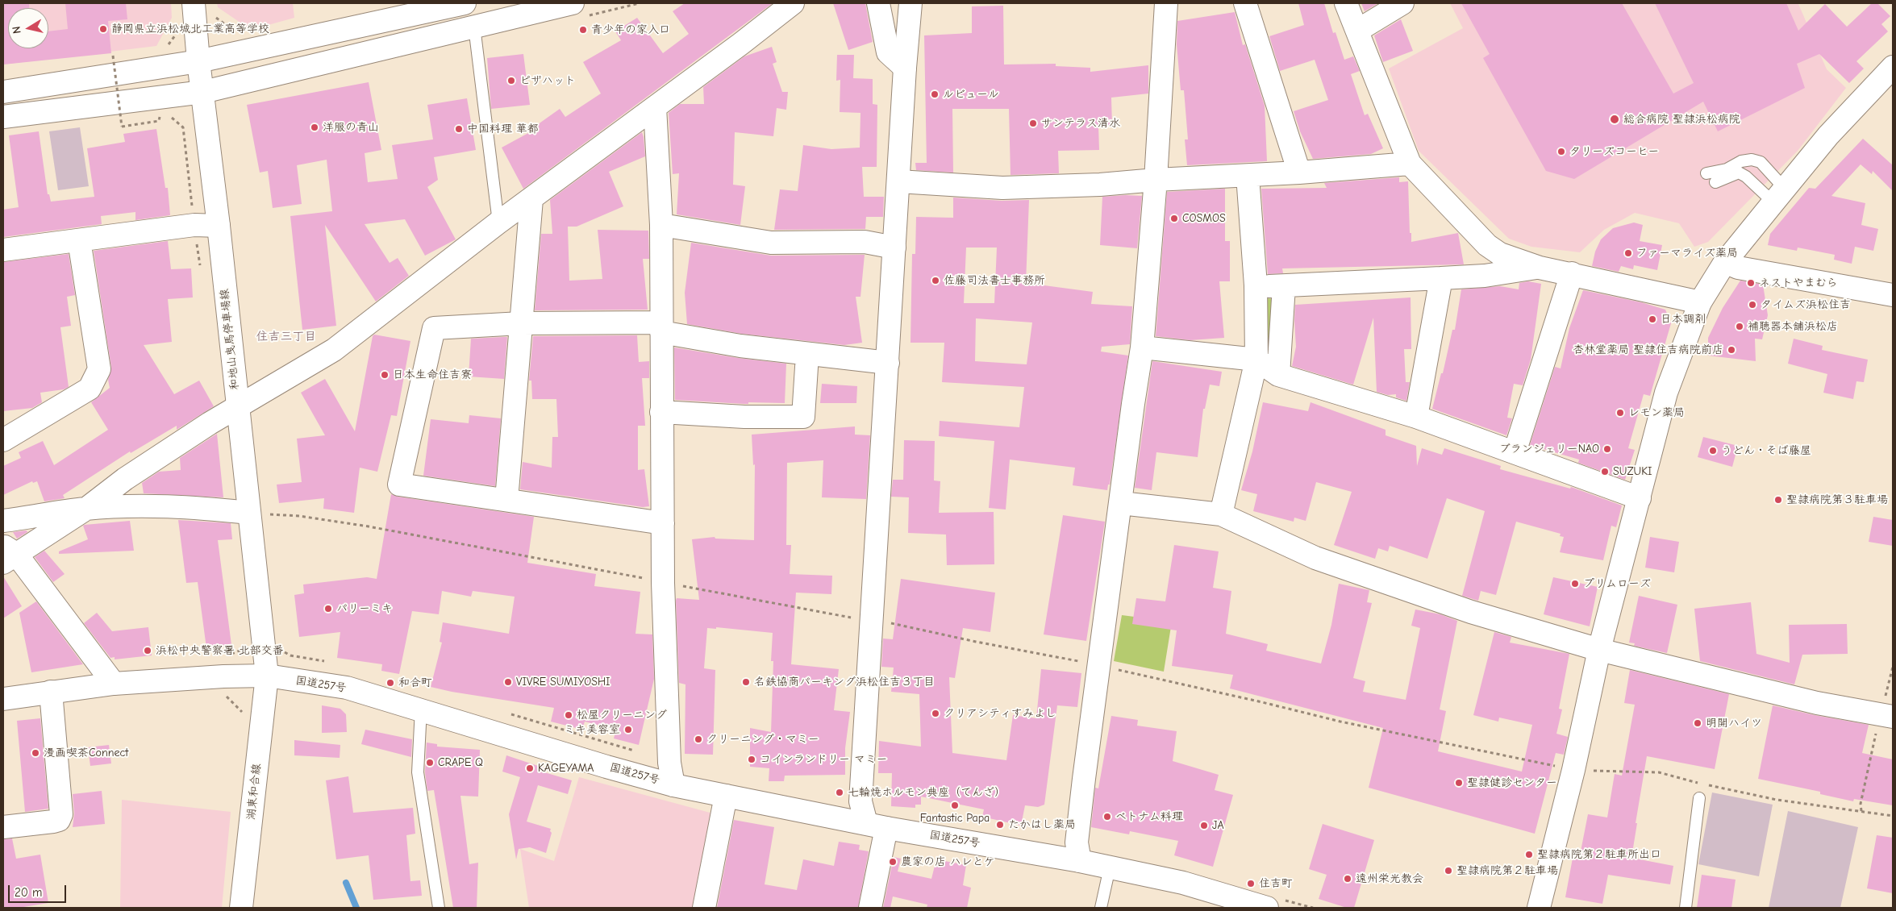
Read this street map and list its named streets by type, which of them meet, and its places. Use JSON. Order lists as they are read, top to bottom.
{
  "streets": {
    "main road": ["和地山曳馬停車場線", "国道257号", "湖東和合線"]
  },
  "crossings": [
    ["和地山曳馬停車場線", "国道257号"],
    ["和地山曳馬停車場線", "湖東和合線"],
    ["国道257号", "湖東和合線"]
  ],
  "districts": ["住吉三丁目"],
  "places": [
    "静岡県立浜松城北工業高等学校",
    "青少年の家入口",
    "ピザハット",
    "ルビュール",
    "総合病院 聖隷浜松病院",
    "サンテラス清水",
    "洋服の青山",
    "中国料理 華都",
    "タリーズコーヒー",
    "COSMOS",
    "ファーマライズ薬局",
    "佐藤司法書士事務所",
    "ネストやまむら",
    "タイムズ浜松住吉",
    "日本調剤",
    "補聴器本舗浜松店",
    "杏林堂薬局 聖隷住吉病院前店",
    "日本生命住吉寮",
    "レモン薬局",
    "ブランジェリーNAO",
    "うどん・そば藤屋",
    "SUZUKI",
    "聖隷病院第３駐車場",
    "プリムローズ",
    "パリーミキ",
    "浜松中央警察署 北部交番",
    "VIVRE SUMIYOSHI",
    "名鉄協商パーキング浜松住吉３丁目",
    "和合町",
    "クリアシティすみよし",
    "松屋クリーニング",
    "明開ハイツ",
    "ミキ美容室",
    "クリーニング・マミー",
    "漫画喫茶Connect",
    "コインランドリー マミー",
    "CRAPE Q",
    "KAGEYAMA",
    "聖隷健診センター",
    "七輪焼ホルモン典座（てんざ）",
    "Fantastic Papa",
    "ベトナム料理",
    "たかはし薬局",
    "JA",
    "聖隷病院第２駐車所出口",
    "農家の店 ハレとケ",
    "聖隷病院第２駐車場",
    "遠州栄光教会",
    "住吉町"
  ],
  "scale_bar": "20 m",
  "north": "left"
}
